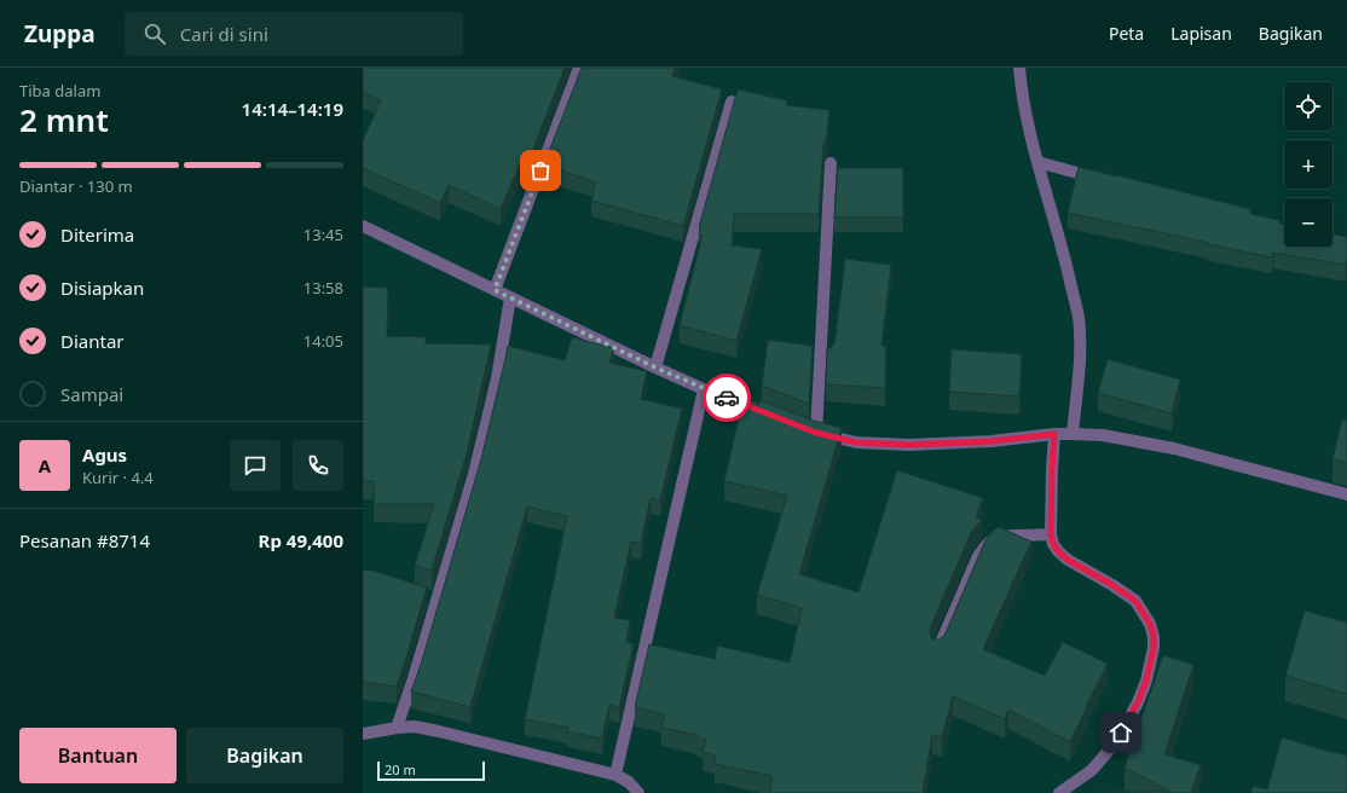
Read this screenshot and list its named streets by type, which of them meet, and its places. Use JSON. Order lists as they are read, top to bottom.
{
  "scale_bar": "20 m",
  "page": {
    "header": "Zuppa",
    "search": "Cari di sini",
    "nav": ["Peta", "Lapisan", "Bagikan"],
    "heading": ["2 mnt", "Tiba dalam", "14:14–14:19"],
    "panel": [
      "Agus",
      "Kurir · 4.4",
      "Pesanan #8714",
      "Rp 49,400"
    ],
    "map_buttons": ["+", "−"],
    "bar": "Diantar · 130 m",
    "list": [
      ["Diterima", "13:45"],
      ["Disiapkan", "13:58"],
      ["Diantar", "14:05"],
      "Sampai"
    ],
    "round": "A",
    "buttons": ["Bantuan", "Bagikan"],
    "scale": "20 m"
  }
}
